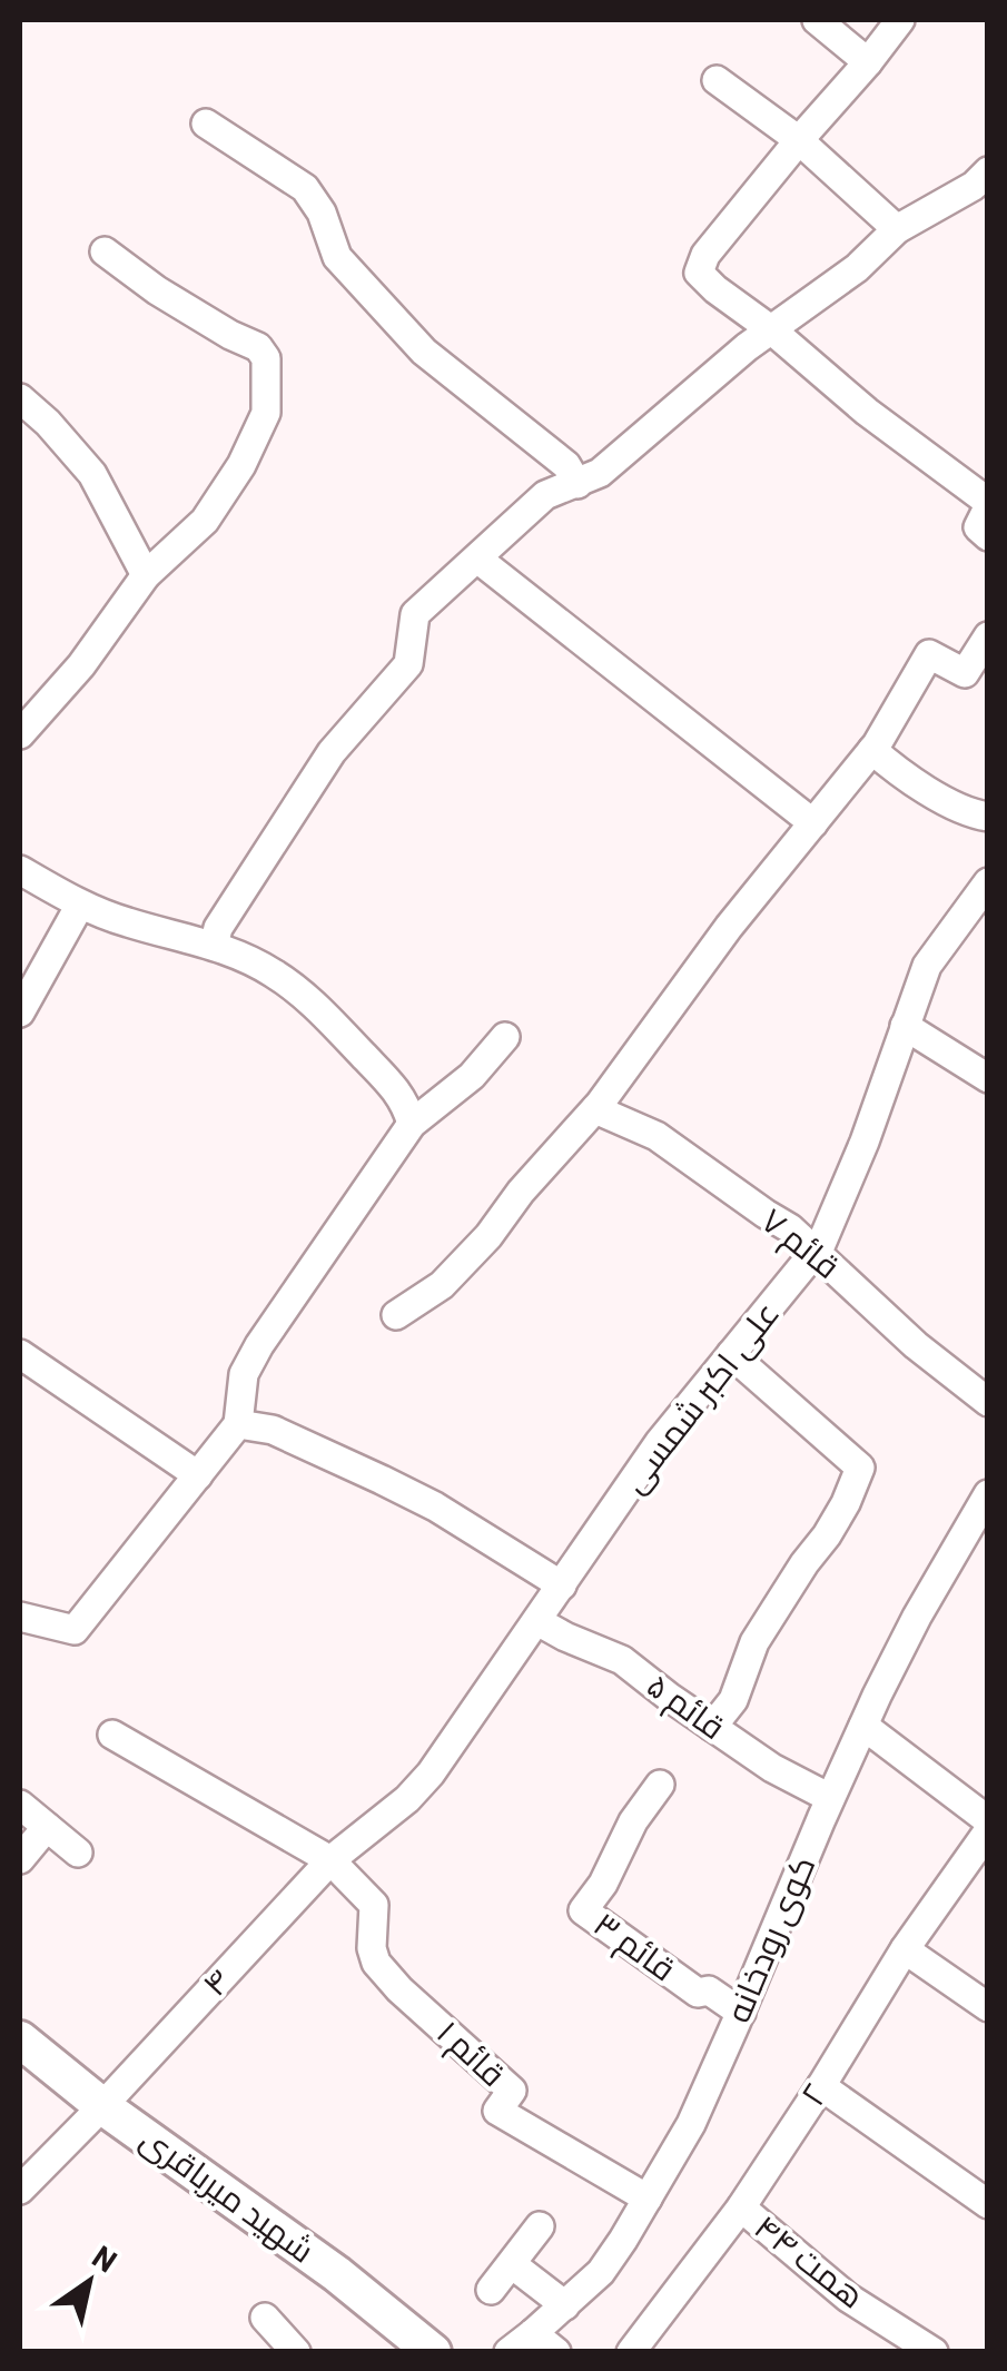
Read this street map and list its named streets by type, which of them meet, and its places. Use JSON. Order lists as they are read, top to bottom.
{
  "streets": {
    "main road": ["شهید میرباقری"],
    "street": [
      "قائم ۷",
      "علی اکبر شمسی",
      "قائم ۵",
      "کوی رودخانه",
      "قائم ۳",
      "۴",
      "قائم ۱",
      "۲",
      "همت ۴۴"
    ]
  },
  "crossings": [
    ["قائم ۷", "علی اکبر شمسی"],
    ["علی اکبر شمسی", "قائم ۵"],
    ["علی اکبر شمسی", "۴"],
    ["علی اکبر شمسی", "قائم ۱"],
    ["قائم ۵", "کوی رودخانه"],
    ["کوی رودخانه", "قائم ۳"],
    ["کوی رودخانه", "قائم ۱"],
    ["۴", "قائم ۱"],
    ["۴", "شهید میرباقری"],
    ["۲", "همت ۴۴"]
  ],
  "north": "top right"
}
